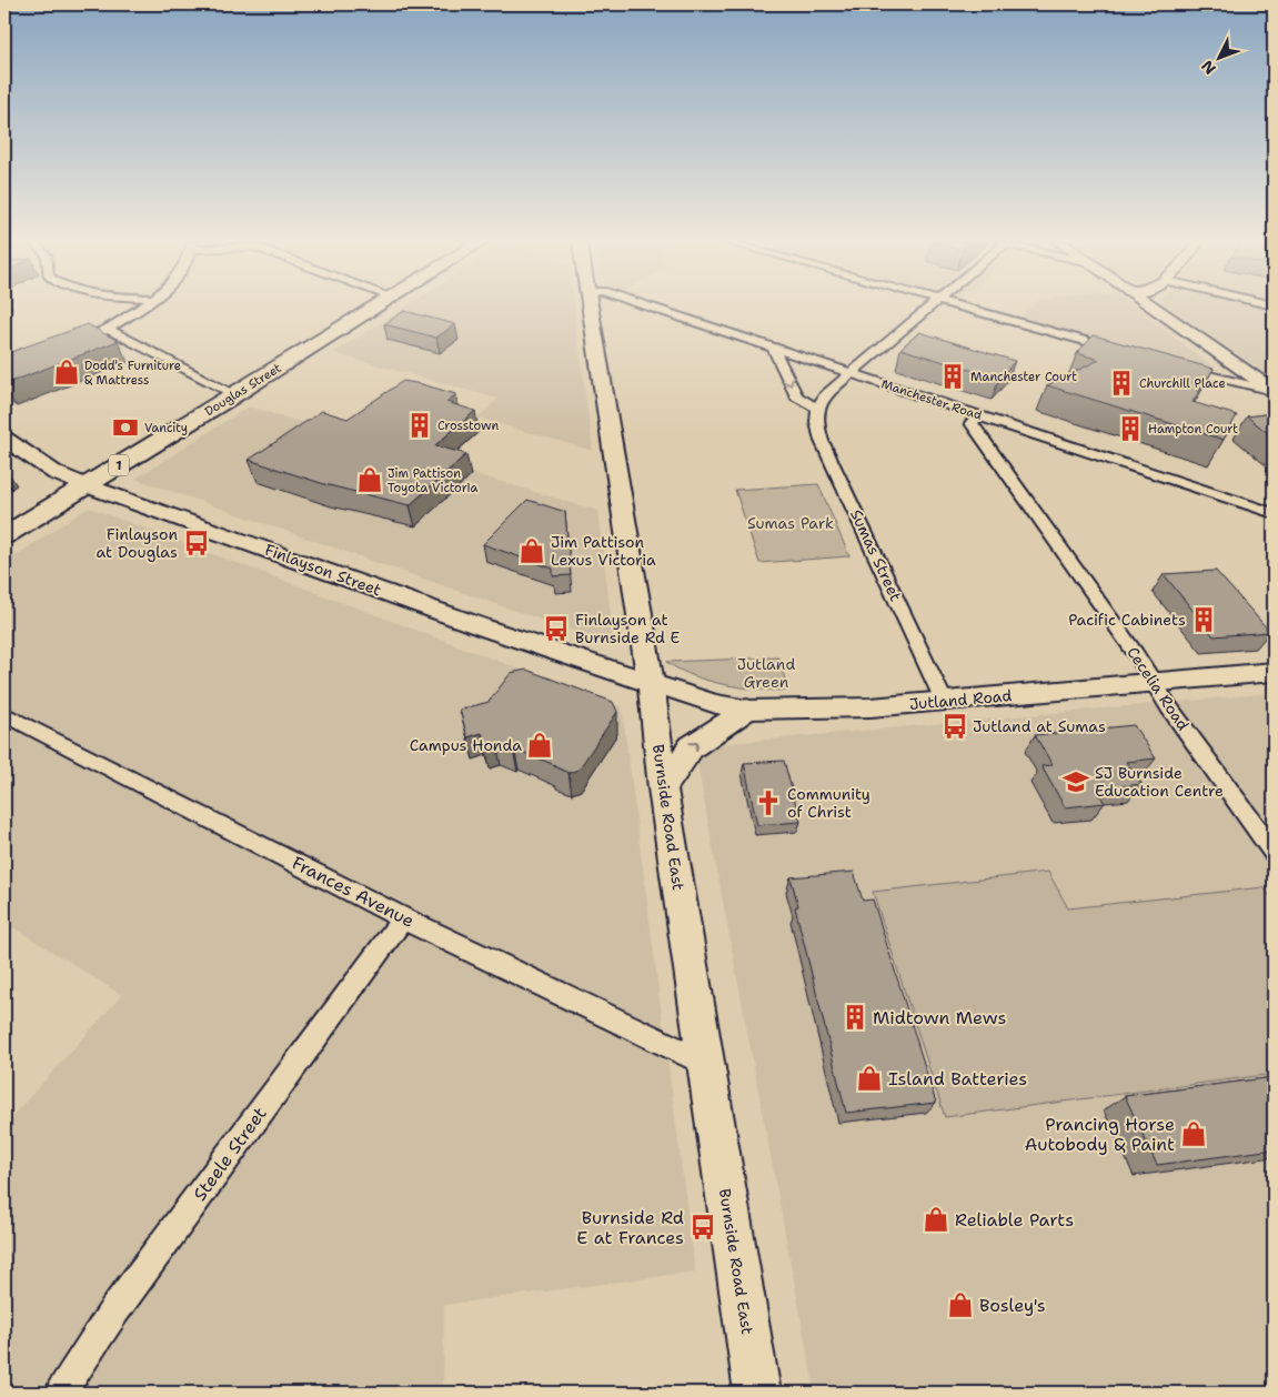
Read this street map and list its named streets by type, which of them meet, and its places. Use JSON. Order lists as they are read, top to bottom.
{
  "streets": {
    "main road": [
      "Douglas Street",
      "1",
      "Finlayson Street",
      "Burnside Road East"
    ],
    "street": [
      "Manchester Road",
      "Sumas Street",
      "Cecelia Road",
      "Jutland Road",
      "Frances Avenue",
      "Steele Street"
    ]
  },
  "crossings": [
    ["Douglas Street", "Finlayson Street"],
    ["Manchester Road", "Cecelia Road"],
    ["Sumas Street", "Jutland Road"],
    ["Finlayson Street", "Jutland Road"],
    ["Finlayson Street", "Burnside Road East"],
    ["Cecelia Road", "Jutland Road"],
    ["Jutland Road", "Burnside Road East"],
    ["Burnside Road East", "Frances Avenue"],
    ["Frances Avenue", "Steele Street"]
  ],
  "parks": ["Sumas Park", "Jutland Green"],
  "places": {
    "shop": [
      "Dodd's Furniture & Mattress",
      "Jim Pattison Toyota Victoria",
      "Jim Pattison Lexus Victoria",
      "Campus Honda",
      "Island Batteries",
      "Prancing Horse Autobody & Paint",
      "Reliable Parts",
      "Bosley's"
    ],
    "building": [
      "Manchester Court",
      "Churchill Place",
      "Crosstown",
      "Hampton Court",
      "Pacific Cabinets",
      "Midtown Mews"
    ],
    "bank": ["Vancity"],
    "bus stop": [
      "Finlayson at Douglas",
      "Finlayson at Burnside Rd E",
      "Jutland at Sumas",
      "Burnside Rd E at Frances"
    ],
    "school or university": ["SJ Burnside Education Centre"],
    "church": ["Community of Christ"]
  },
  "north": "bottom left"
}
